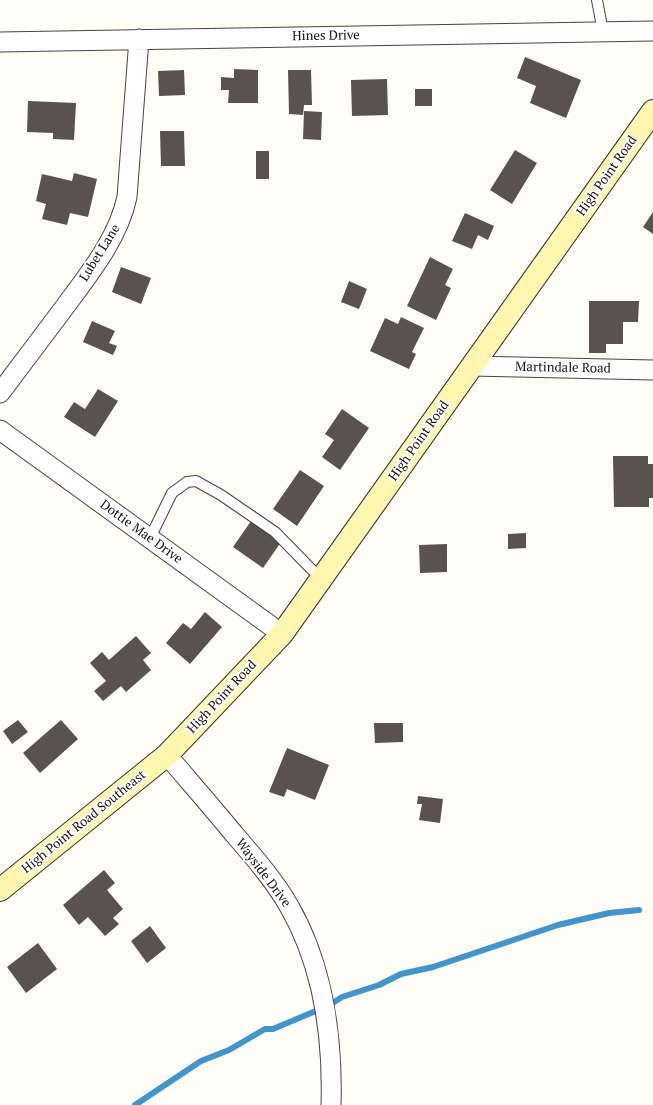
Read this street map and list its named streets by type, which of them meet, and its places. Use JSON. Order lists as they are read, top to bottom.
{
  "streets": {
    "main road": ["High Point Road", "High Point Road Southeast"],
    "street": [
      "Hines Drive",
      "Lubet Lane",
      "Martindale Road",
      "Dottie Mae Drive",
      "Wayside Drive"
    ]
  },
  "crossings": [
    ["Hines Drive", "Lubet Lane"],
    ["High Point Road", "Martindale Road"],
    ["High Point Road", "Dottie Mae Drive"],
    ["High Point Road", "High Point Road Southeast"],
    ["High Point Road", "Wayside Drive"],
    ["High Point Road Southeast", "Wayside Drive"]
  ]
}
